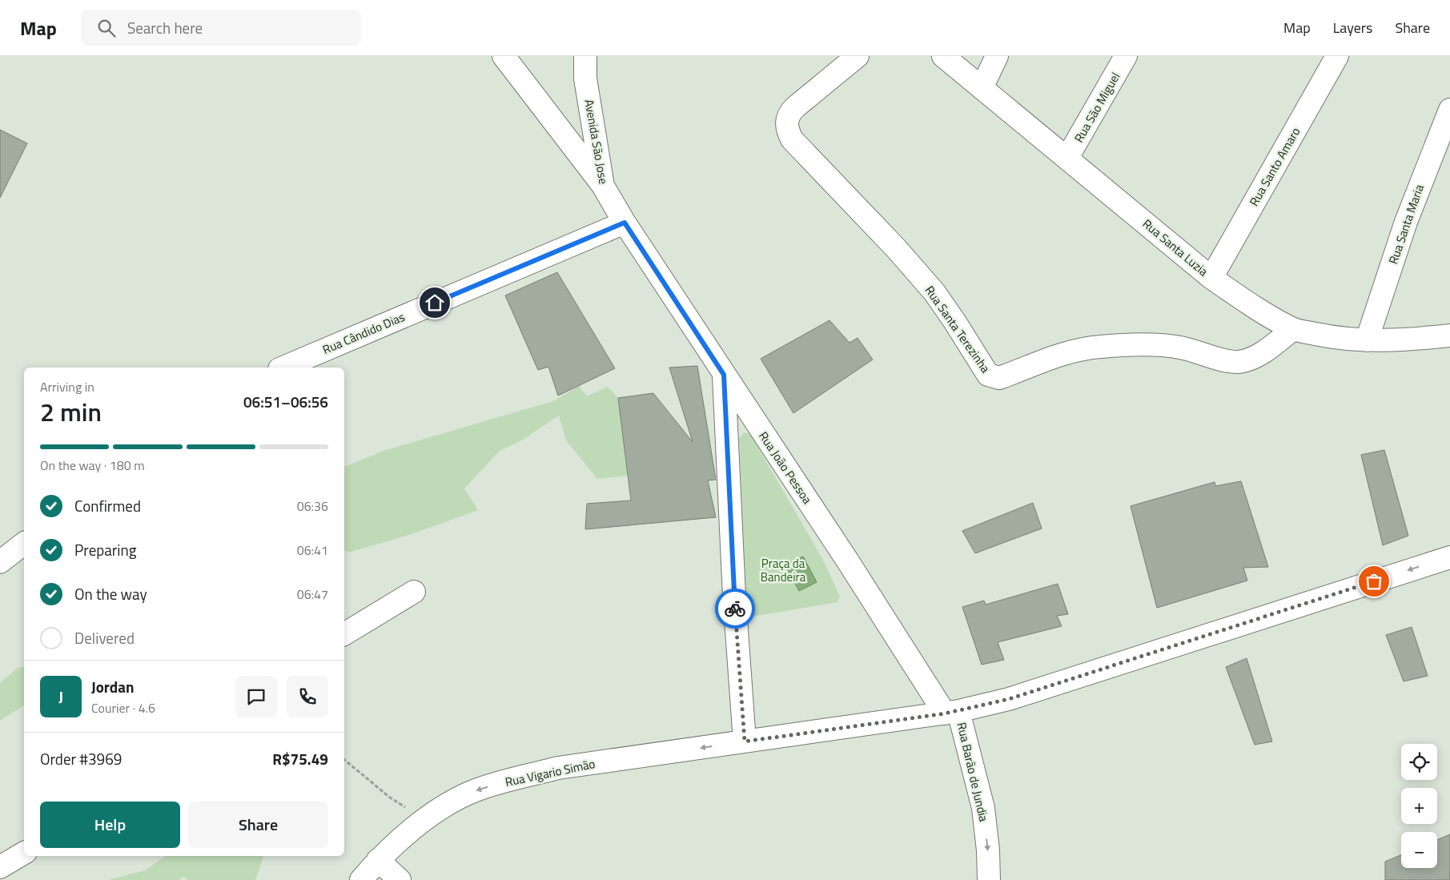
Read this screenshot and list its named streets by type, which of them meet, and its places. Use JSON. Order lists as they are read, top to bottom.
{
  "streets": {
    "street": [
      "Rua São Miguel",
      "Avenida São Jose",
      "Rua Santo Amaro",
      "Rua Santa Maria",
      "Rua Santa Luzia",
      "Rua Santa Terezinha",
      "Rua Cândido Dias",
      "Rua João Pessoa",
      "Rua Barão de Jundia",
      "Rua Vigario Simão"
    ]
  },
  "crossings": [
    ["Rua São Miguel", "Rua Santa Luzia"],
    ["Avenida São Jose", "Rua Cândido Dias"],
    ["Avenida São Jose", "Rua João Pessoa"],
    ["Rua Santo Amaro", "Rua Santa Luzia"],
    ["Rua Santa Maria", "Rua Santa Luzia"],
    ["Rua Santa Luzia", "Rua Santa Terezinha"],
    ["Rua Cândido Dias", "Rua João Pessoa"],
    ["Rua João Pessoa", "Rua Barão de Jundia"],
    ["Rua João Pessoa", "Rua Vigario Simão"],
    ["Rua Barão de Jundia", "Rua Vigario Simão"]
  ],
  "one_way": ["Rua Barão de Jundia", "Rua Vigario Simão"],
  "parks": ["Praça da Bandeira"],
  "page": {
    "header": "Map",
    "search": "Search here",
    "nav": ["Map", "Layers", "Share"],
    "heading": ["2 min", "Arriving in", "06:51–06:56"],
    "panel": [
      "Jordan",
      "Courier · 4.6",
      "Order #3969",
      "R$75.49"
    ],
    "bar": "On the way · 180 m",
    "list": [
      ["Confirmed", "06:36"],
      ["Preparing", "06:41"],
      ["On the way", "06:47"],
      "Delivered"
    ],
    "round": "J",
    "map_buttons": ["+", "−"],
    "buttons": ["Help", "Share"]
  }
}
